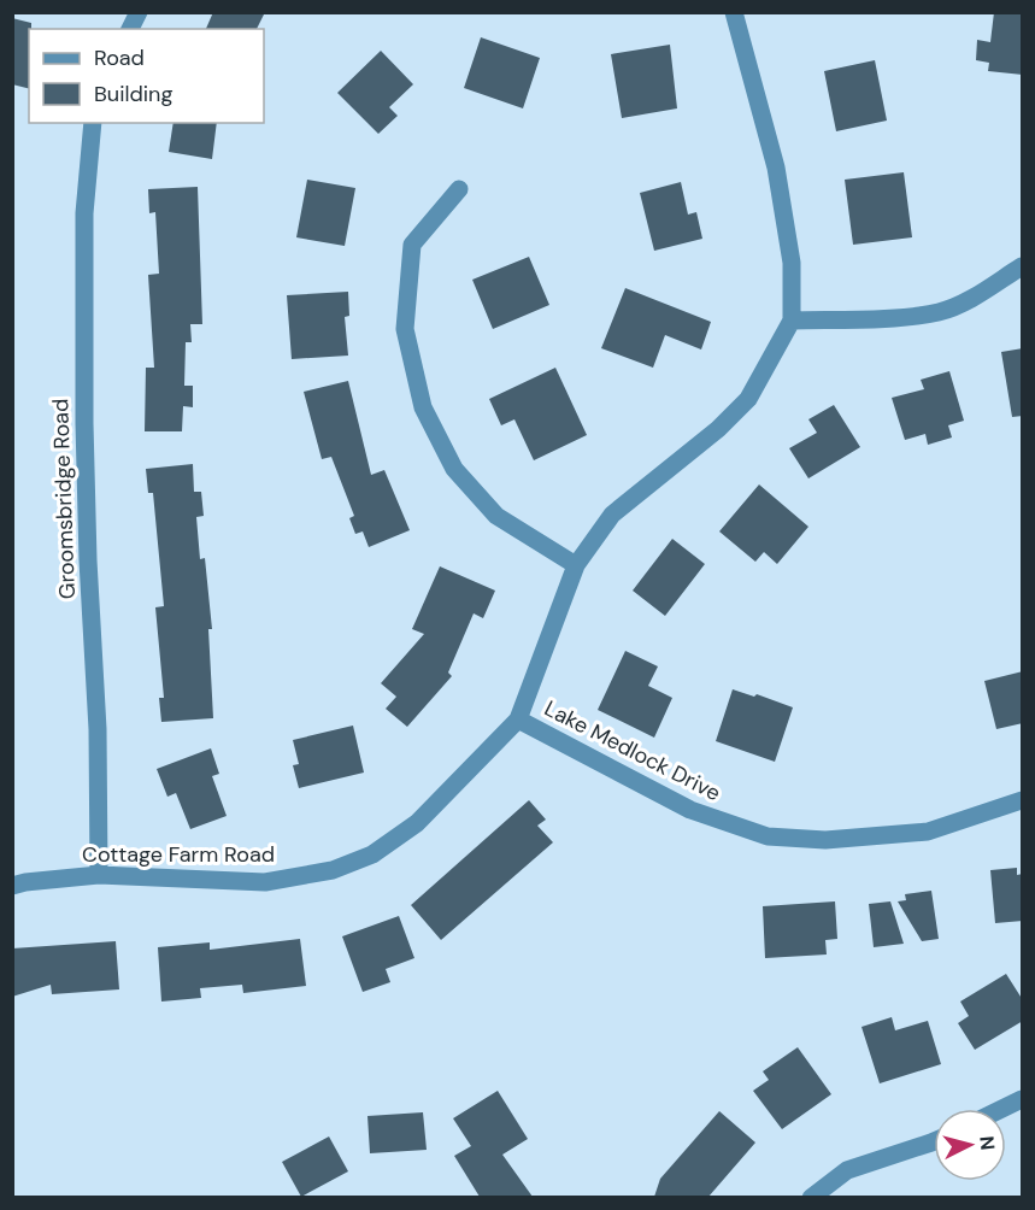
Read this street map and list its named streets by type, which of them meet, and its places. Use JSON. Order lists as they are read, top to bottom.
{
  "streets": {
    "street": ["Groomsbridge Road", "Lake Medlock Drive", "Cottage Farm Road"]
  },
  "crossings": [
    ["Groomsbridge Road", "Cottage Farm Road"],
    ["Lake Medlock Drive", "Cottage Farm Road"]
  ],
  "legend": ["Road", "Building"],
  "north": "right"
}
